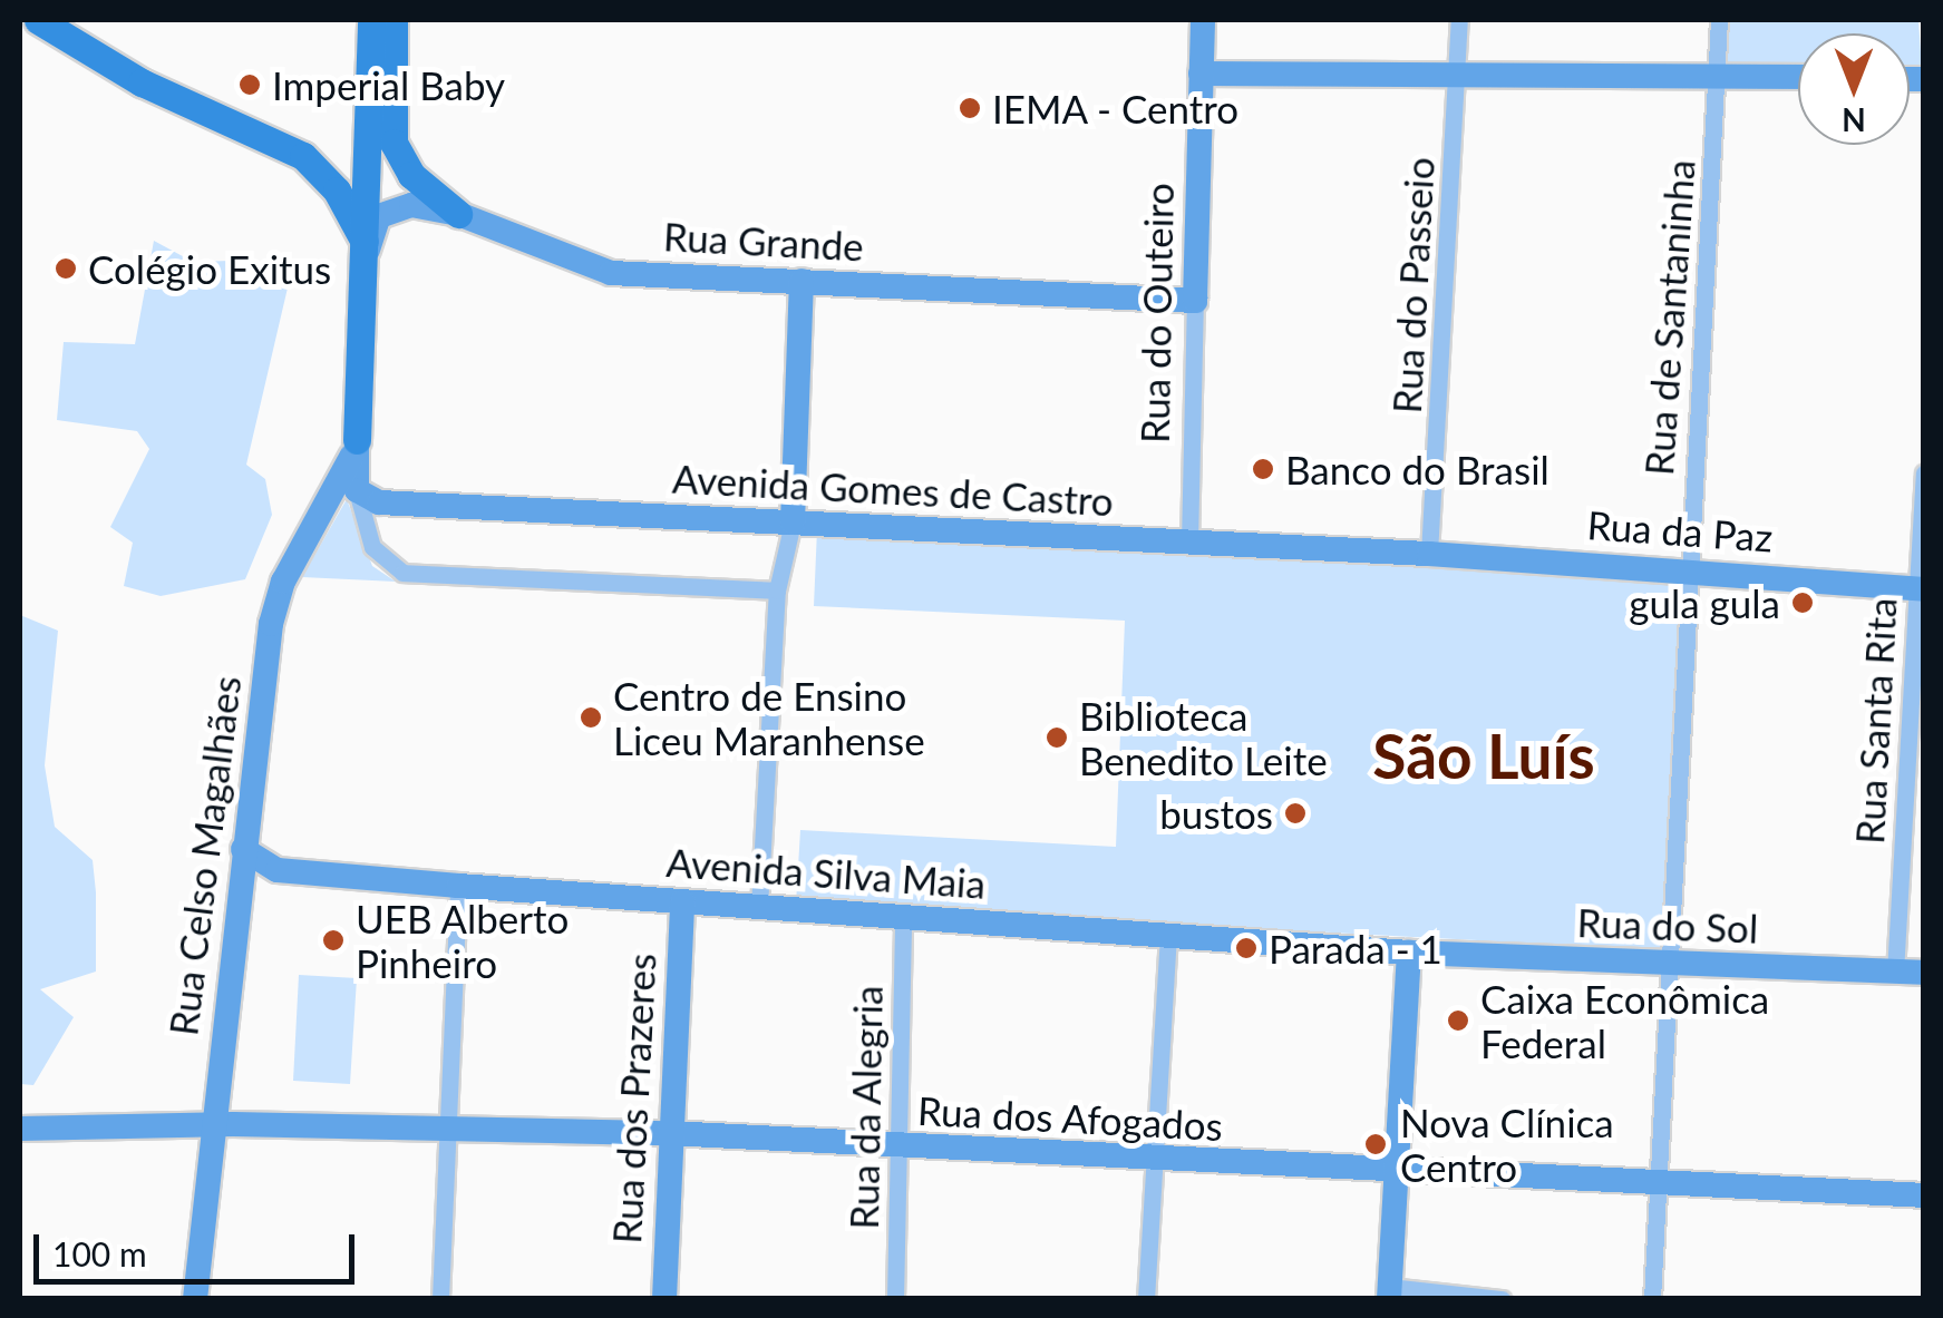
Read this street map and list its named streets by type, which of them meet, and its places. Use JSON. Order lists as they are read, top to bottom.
{
  "streets": {
    "street": [
      "Rua Grande",
      "Rua do Passeio",
      "Rua do Outeiro",
      "Rua de Santaninha",
      "Avenida Gomes de Castro",
      "Rua da Paz",
      "Rua Santa Rita",
      "Rua Celso Magalhães",
      "Avenida Silva Maia",
      "Rua do Sol",
      "Rua dos Prazeres",
      "Rua da Alegria",
      "Rua dos Afogados"
    ]
  },
  "crossings": [
    ["Rua Grande", "Rua do Outeiro"],
    ["Rua do Passeio", "Avenida Gomes de Castro"],
    ["Rua do Passeio", "Rua da Paz"],
    ["Rua do Outeiro", "Avenida Gomes de Castro"],
    ["Rua de Santaninha", "Rua da Paz"],
    ["Rua de Santaninha", "Rua do Sol"],
    ["Rua de Santaninha", "Rua dos Afogados"],
    ["Avenida Gomes de Castro", "Rua da Paz"],
    ["Rua da Paz", "Rua Santa Rita"],
    ["Rua Santa Rita", "Rua do Sol"],
    ["Rua Celso Magalhães", "Avenida Silva Maia"],
    ["Rua Celso Magalhães", "Rua dos Afogados"],
    ["Avenida Silva Maia", "Rua do Sol"],
    ["Avenida Silva Maia", "Rua dos Prazeres"],
    ["Avenida Silva Maia", "Rua da Alegria"],
    ["Rua dos Prazeres", "Rua dos Afogados"],
    ["Rua da Alegria", "Rua dos Afogados"]
  ],
  "districts": ["São Luís"],
  "places": [
    "Imperial Baby",
    "IEMA - Centro",
    "Colégio Exitus",
    "Banco do Brasil",
    "gula gula",
    "Centro de Ensino Liceu Maranhense",
    "Biblioteca Benedito Leite",
    "bustos",
    "UEB Alberto Pinheiro",
    "Parada - 1",
    "Caixa Econômica Federal",
    "Nova Clínica Centro"
  ],
  "scale_bar": "100 m",
  "north": "bottom"
}
